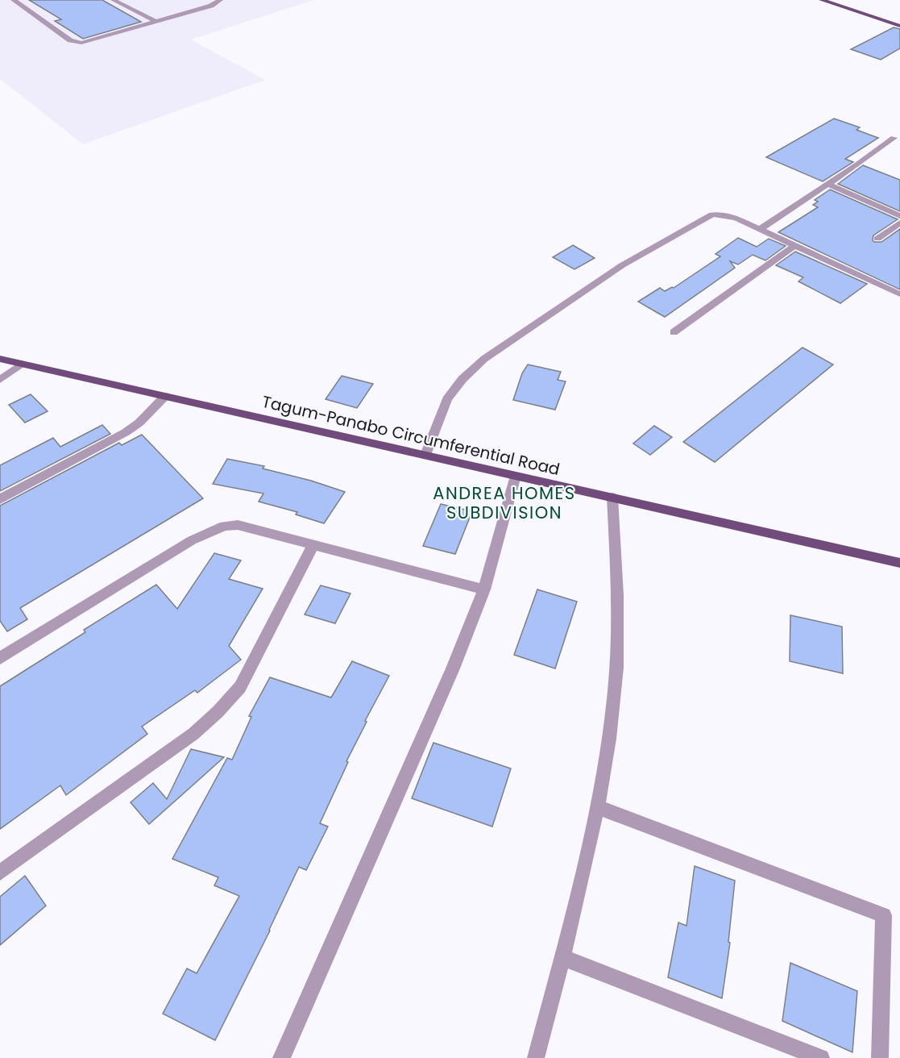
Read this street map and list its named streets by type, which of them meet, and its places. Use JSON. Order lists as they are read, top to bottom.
{
  "streets": {
    "main road": ["Tagum-Panabo Circumferential Road"]
  },
  "districts": ["ANDREA HOMES SUBDIVISION"]
}
